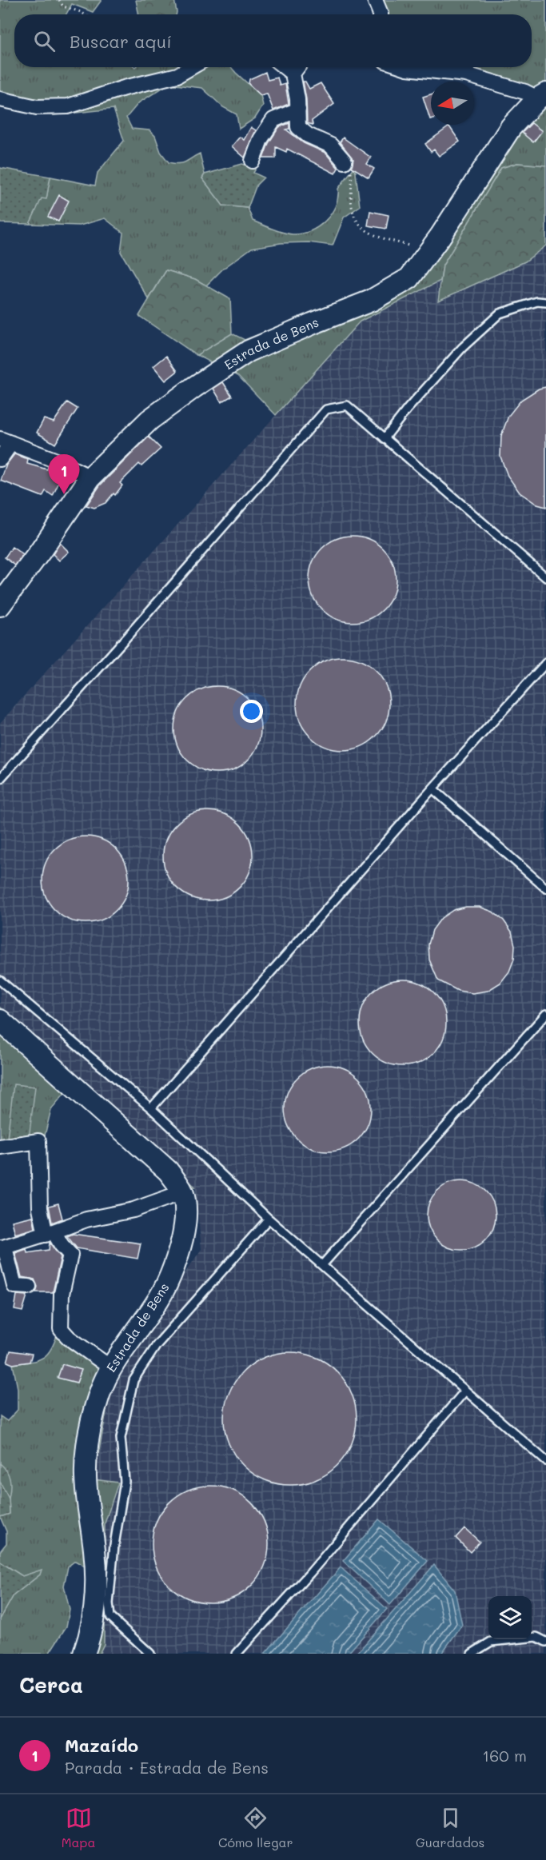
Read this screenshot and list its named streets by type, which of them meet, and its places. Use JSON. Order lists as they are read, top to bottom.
{
  "streets": {
    "street": ["Estrada de Bens"]
  },
  "north": "left",
  "page": {
    "search": "Buscar aquí",
    "pins": "1",
    "heading": "Cerca",
    "list": [
      {
        "mark": "1",
        "name": "Mazaído",
        "note": "Parada · Estrada de Bens",
        "value": "160 m"
      }
    ],
    "nav": ["Mapa", "Cómo llegar", "Guardados"]
  }
}
